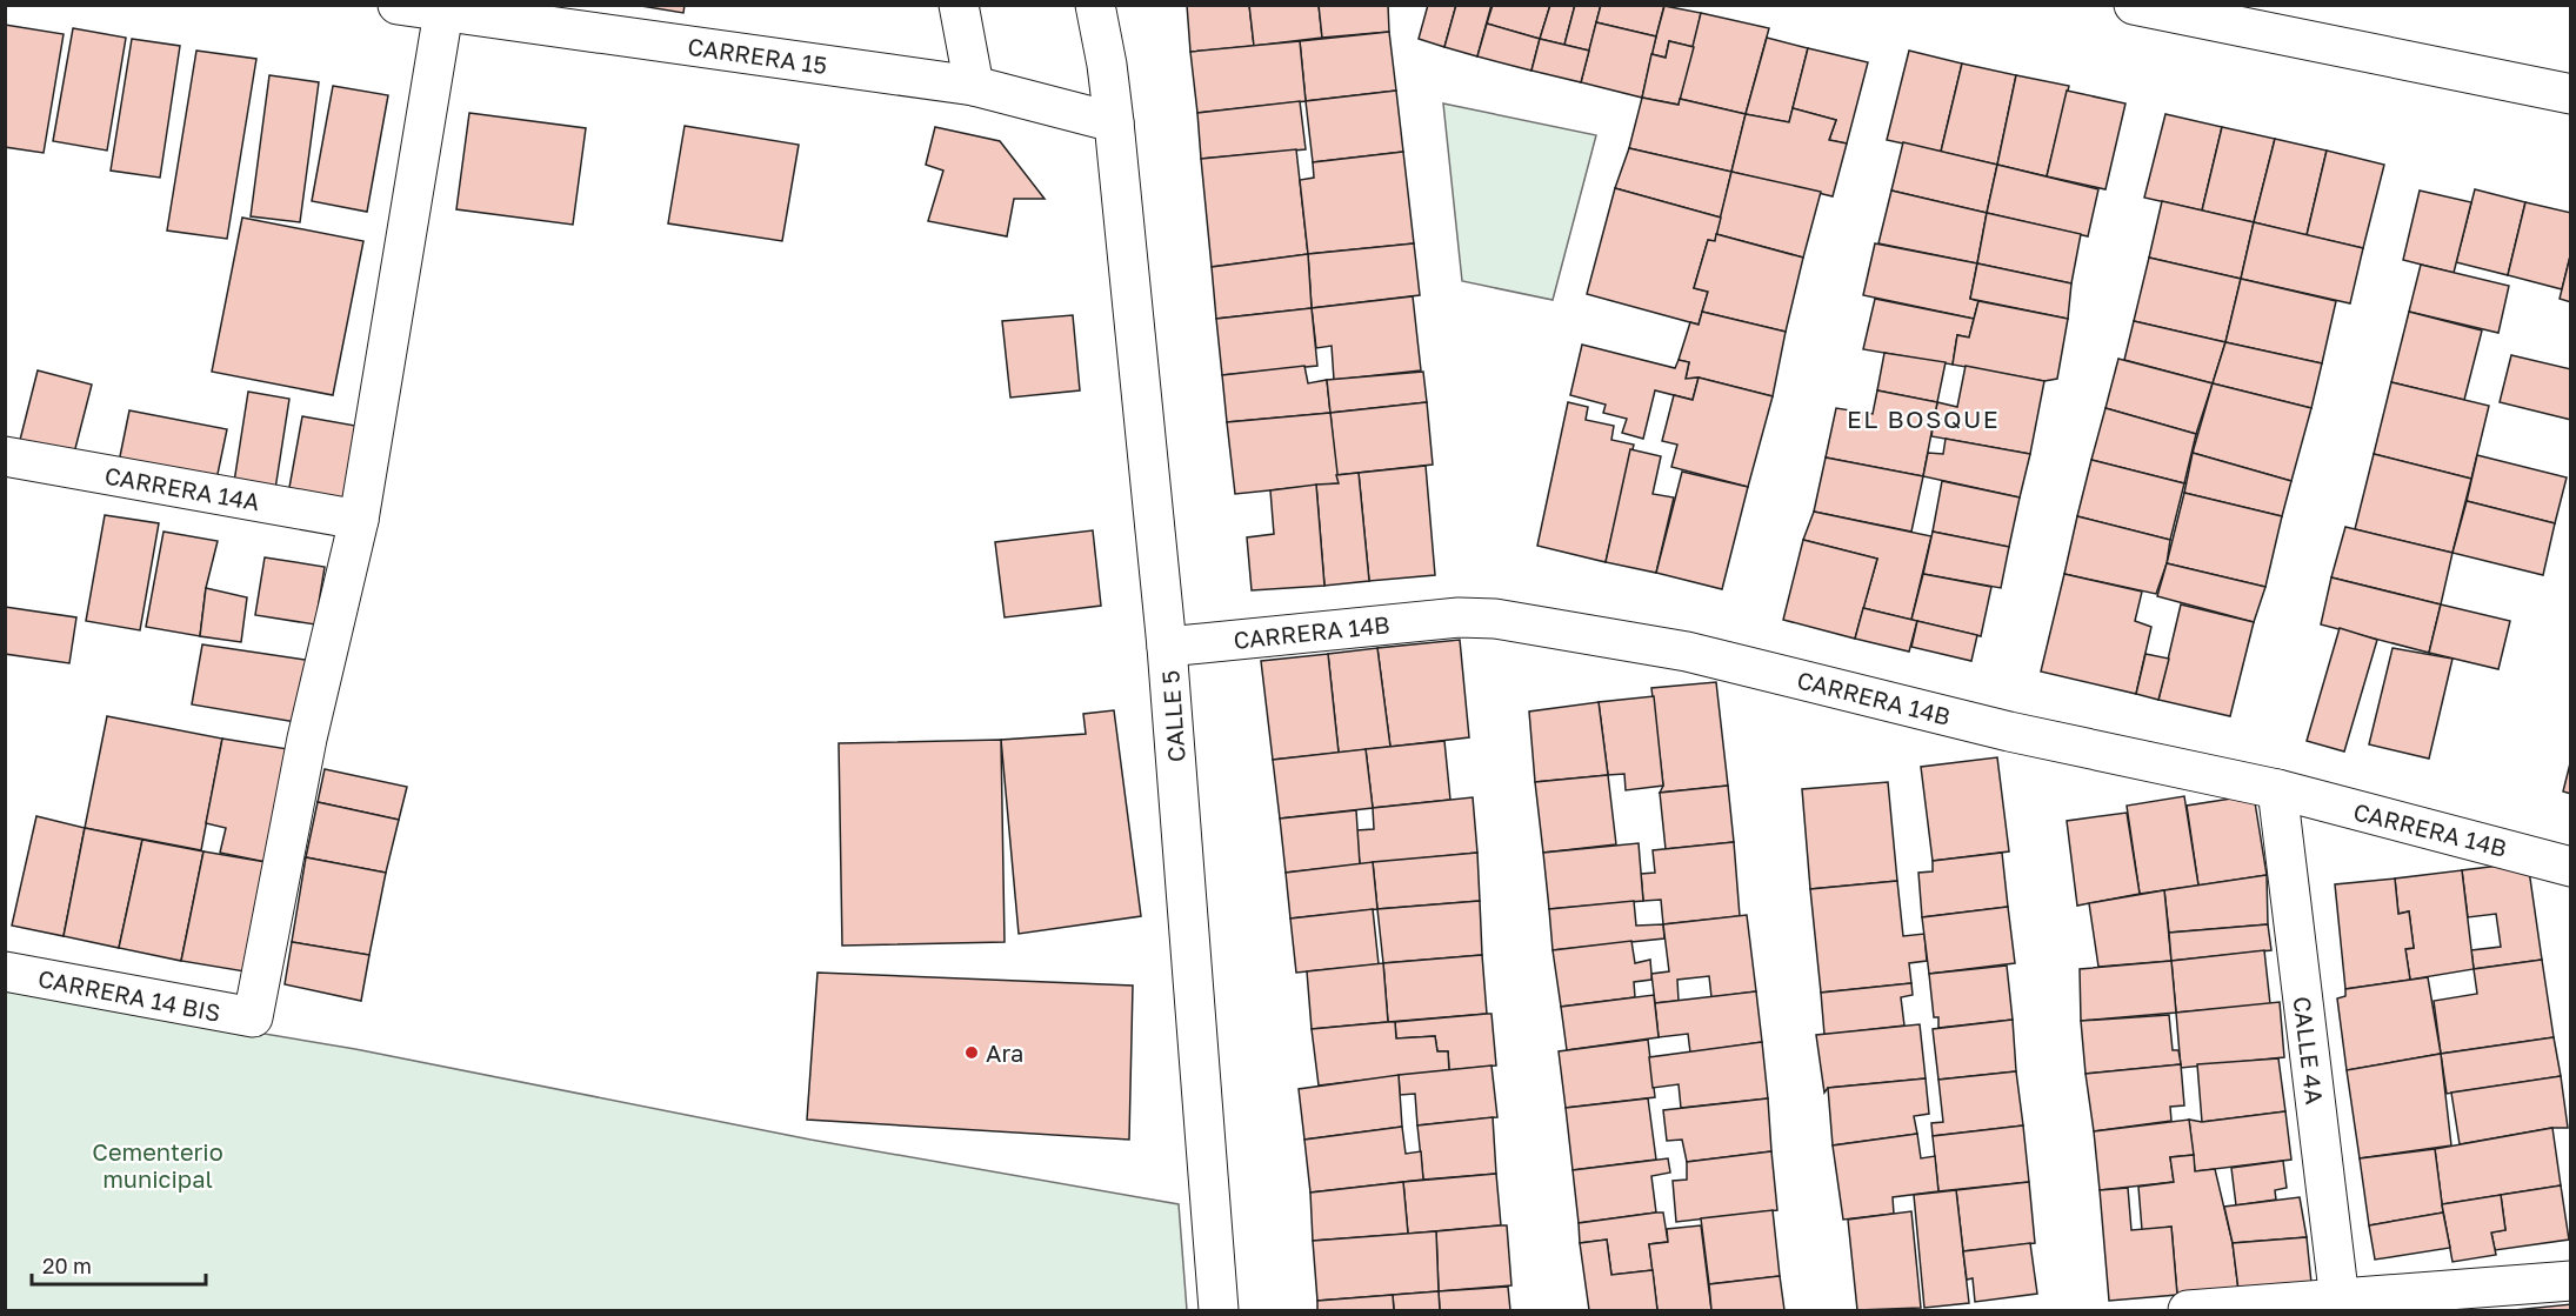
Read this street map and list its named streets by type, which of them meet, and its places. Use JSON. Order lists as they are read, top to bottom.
{
  "streets": {
    "street": [
      "CARRERA 15",
      "CARRERA 14A",
      "CARRERA 14B",
      "CALLE 5",
      "CARRERA 14 BIS",
      "CALLE 4A"
    ]
  },
  "crossings": [
    ["CARRERA 15", "CALLE 5"],
    ["CARRERA 14A", "CARRERA 14 BIS"],
    ["CARRERA 14B", "CALLE 5"],
    ["CARRERA 14B", "CALLE 4A"]
  ],
  "districts": ["EL BOSQUE"],
  "parks": ["Cementerio municipal"],
  "places": ["Ara"],
  "scale_bar": "20 m"
}
